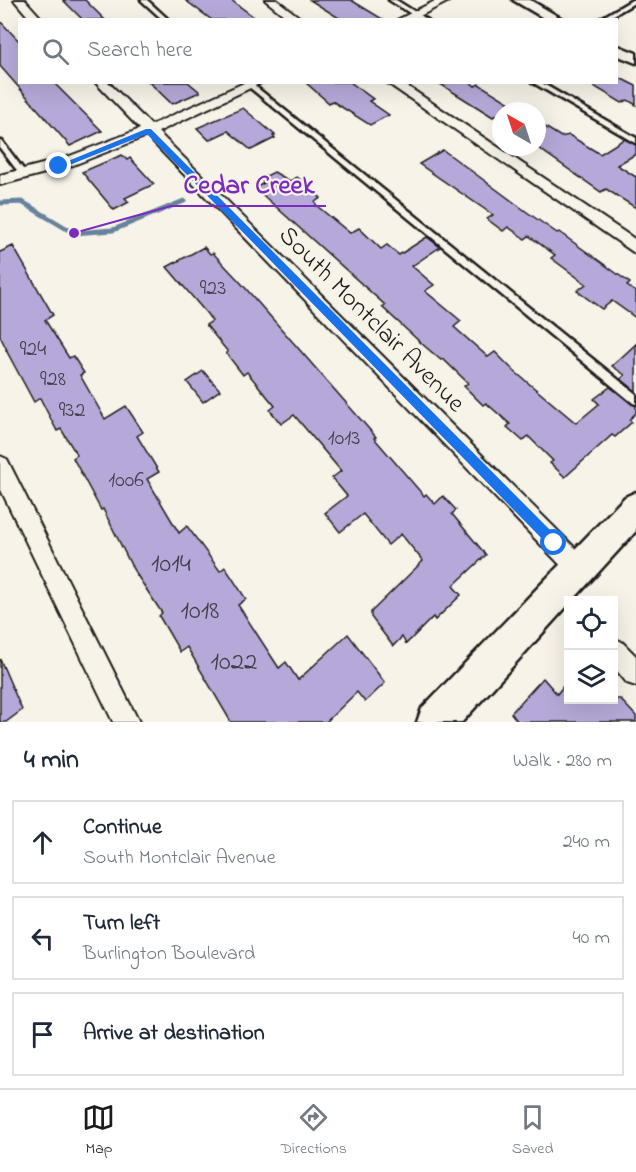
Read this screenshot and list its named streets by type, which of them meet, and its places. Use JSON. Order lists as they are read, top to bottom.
{
  "streets": {
    "street": ["South Montclair Avenue"]
  },
  "places": ["Cedar Creek"],
  "house_numbers": [
    "923",
    "924",
    "928",
    "932",
    "1013",
    "1006",
    "1014",
    "1018",
    "1022"
  ],
  "north": "top left",
  "page": {
    "search": "Search here",
    "heading": ["4 min", "Walk · 280 m"],
    "list": [
      ["Continue", "South Montclair Avenue", "240 m"],
      ["Turn left", "Burlington Boulevard", "40 m"],
      "Arrive at destination"
    ],
    "nav": ["Map", "Directions", "Saved"]
  }
}
